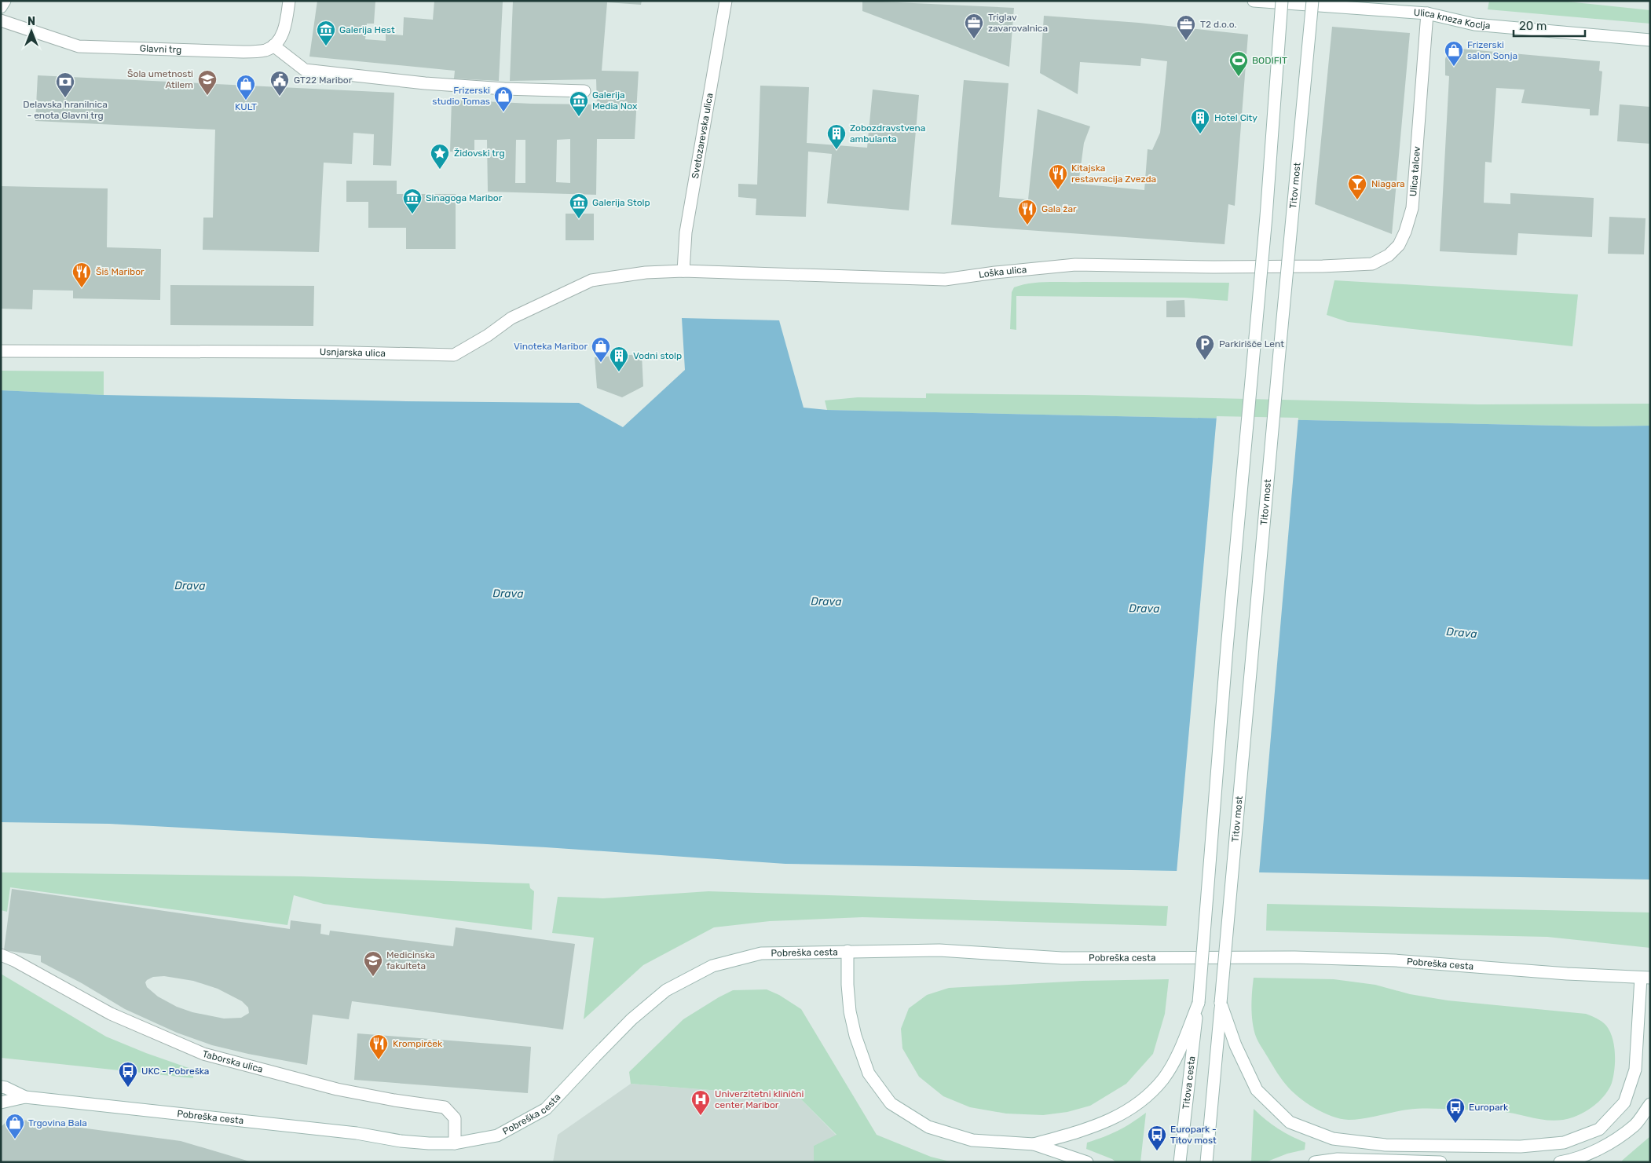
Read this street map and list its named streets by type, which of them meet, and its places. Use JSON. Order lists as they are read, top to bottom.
{
  "streets": {
    "street": [
      "Ulica kneza Koclja",
      "Glavni trg",
      "Svetozarevska ulica",
      "Ulica talcev",
      "Titov most",
      "Loška ulica",
      "Usnjarska ulica",
      "Pobreška cesta",
      "Taborska ulica",
      "Titova cesta"
    ]
  },
  "crossings": [
    ["Ulica kneza Koclja", "Ulica talcev"],
    ["Svetozarevska ulica", "Loška ulica"],
    ["Svetozarevska ulica", "Usnjarska ulica"],
    ["Ulica talcev", "Loška ulica"],
    ["Loška ulica", "Usnjarska ulica"],
    ["Pobreška cesta", "Taborska ulica"]
  ],
  "water": ["Drava"],
  "places": {
    "office": ["Triglav zavarovalnica", "T2 d.o.o."],
    "museum": [
      "Galerija Hest",
      "Galerija Media Nox",
      "Sinagoga Maribor",
      "Galerija Stolp"
    ],
    "shop": [
      "Frizerski salon Sonja",
      "KULT",
      "Frizerski studio Tomas",
      "Vinoteka Maribor",
      "Trgovina Bala"
    ],
    "sports": ["BODIFIT"],
    "school or university": ["Šola umetnosti Atilem", "Medicinska fakulteta"],
    "public building": ["GT22 Maribor"],
    "bank": ["Delavska hranilnica - enota Glavni trg"],
    "building": ["Hotel City", "Zobozdravstvena ambulanta", "Vodni stolp"],
    "place": ["Židovski trg"],
    "restaurant": [
      "Kitajska restavracija Zvezda",
      "Gala žar",
      "Šiš Maribor",
      "Krompirček"
    ],
    "bar": ["Niagara"],
    "parking": ["Parkirišče Lent"],
    "bus stop": ["UKC - Pobreška", "Europark", "Europark - Titov most"],
    "hospital": ["Univerzitetni klinični center Maribor"]
  },
  "scale_bar": "20 m",
  "north": "top"
}
